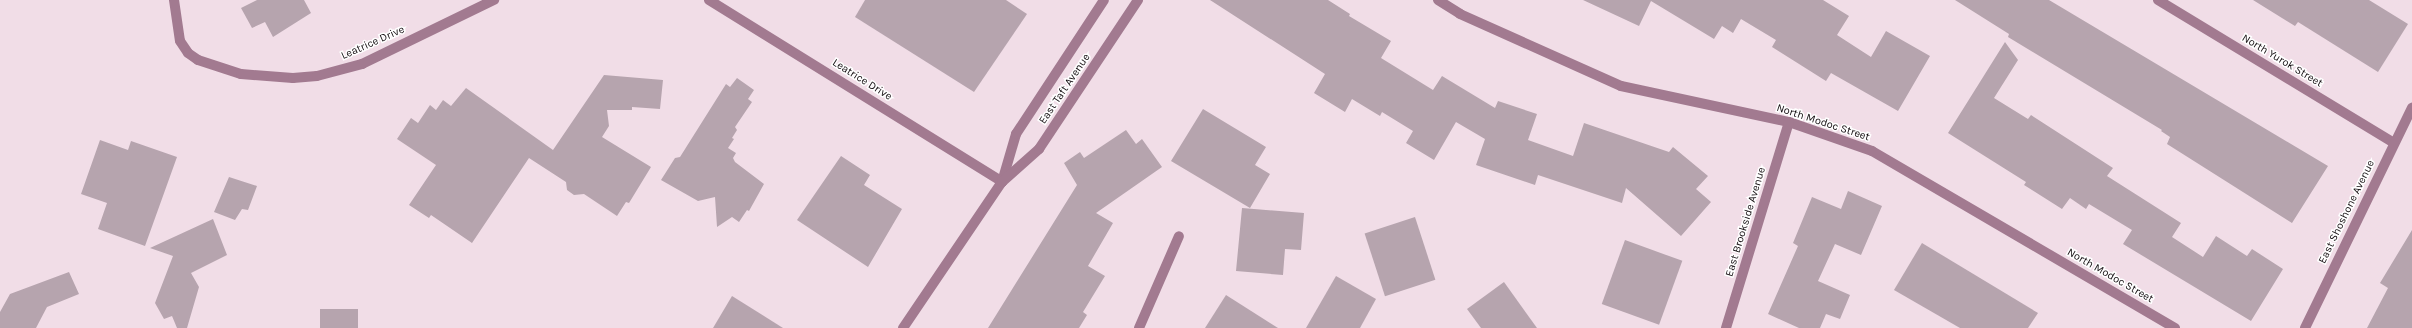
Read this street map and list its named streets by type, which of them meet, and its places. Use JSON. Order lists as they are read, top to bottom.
{
  "streets": {
    "street": [
      "Leatrice Drive",
      "North Yurok Street",
      "East Taft Avenue",
      "North Modoc Street",
      "East Shoshone Avenue",
      "East Brookside Avenue"
    ]
  },
  "crossings": [
    ["Leatrice Drive", "East Taft Avenue"],
    ["North Yurok Street", "East Shoshone Avenue"],
    ["North Modoc Street", "East Brookside Avenue"]
  ]
}
